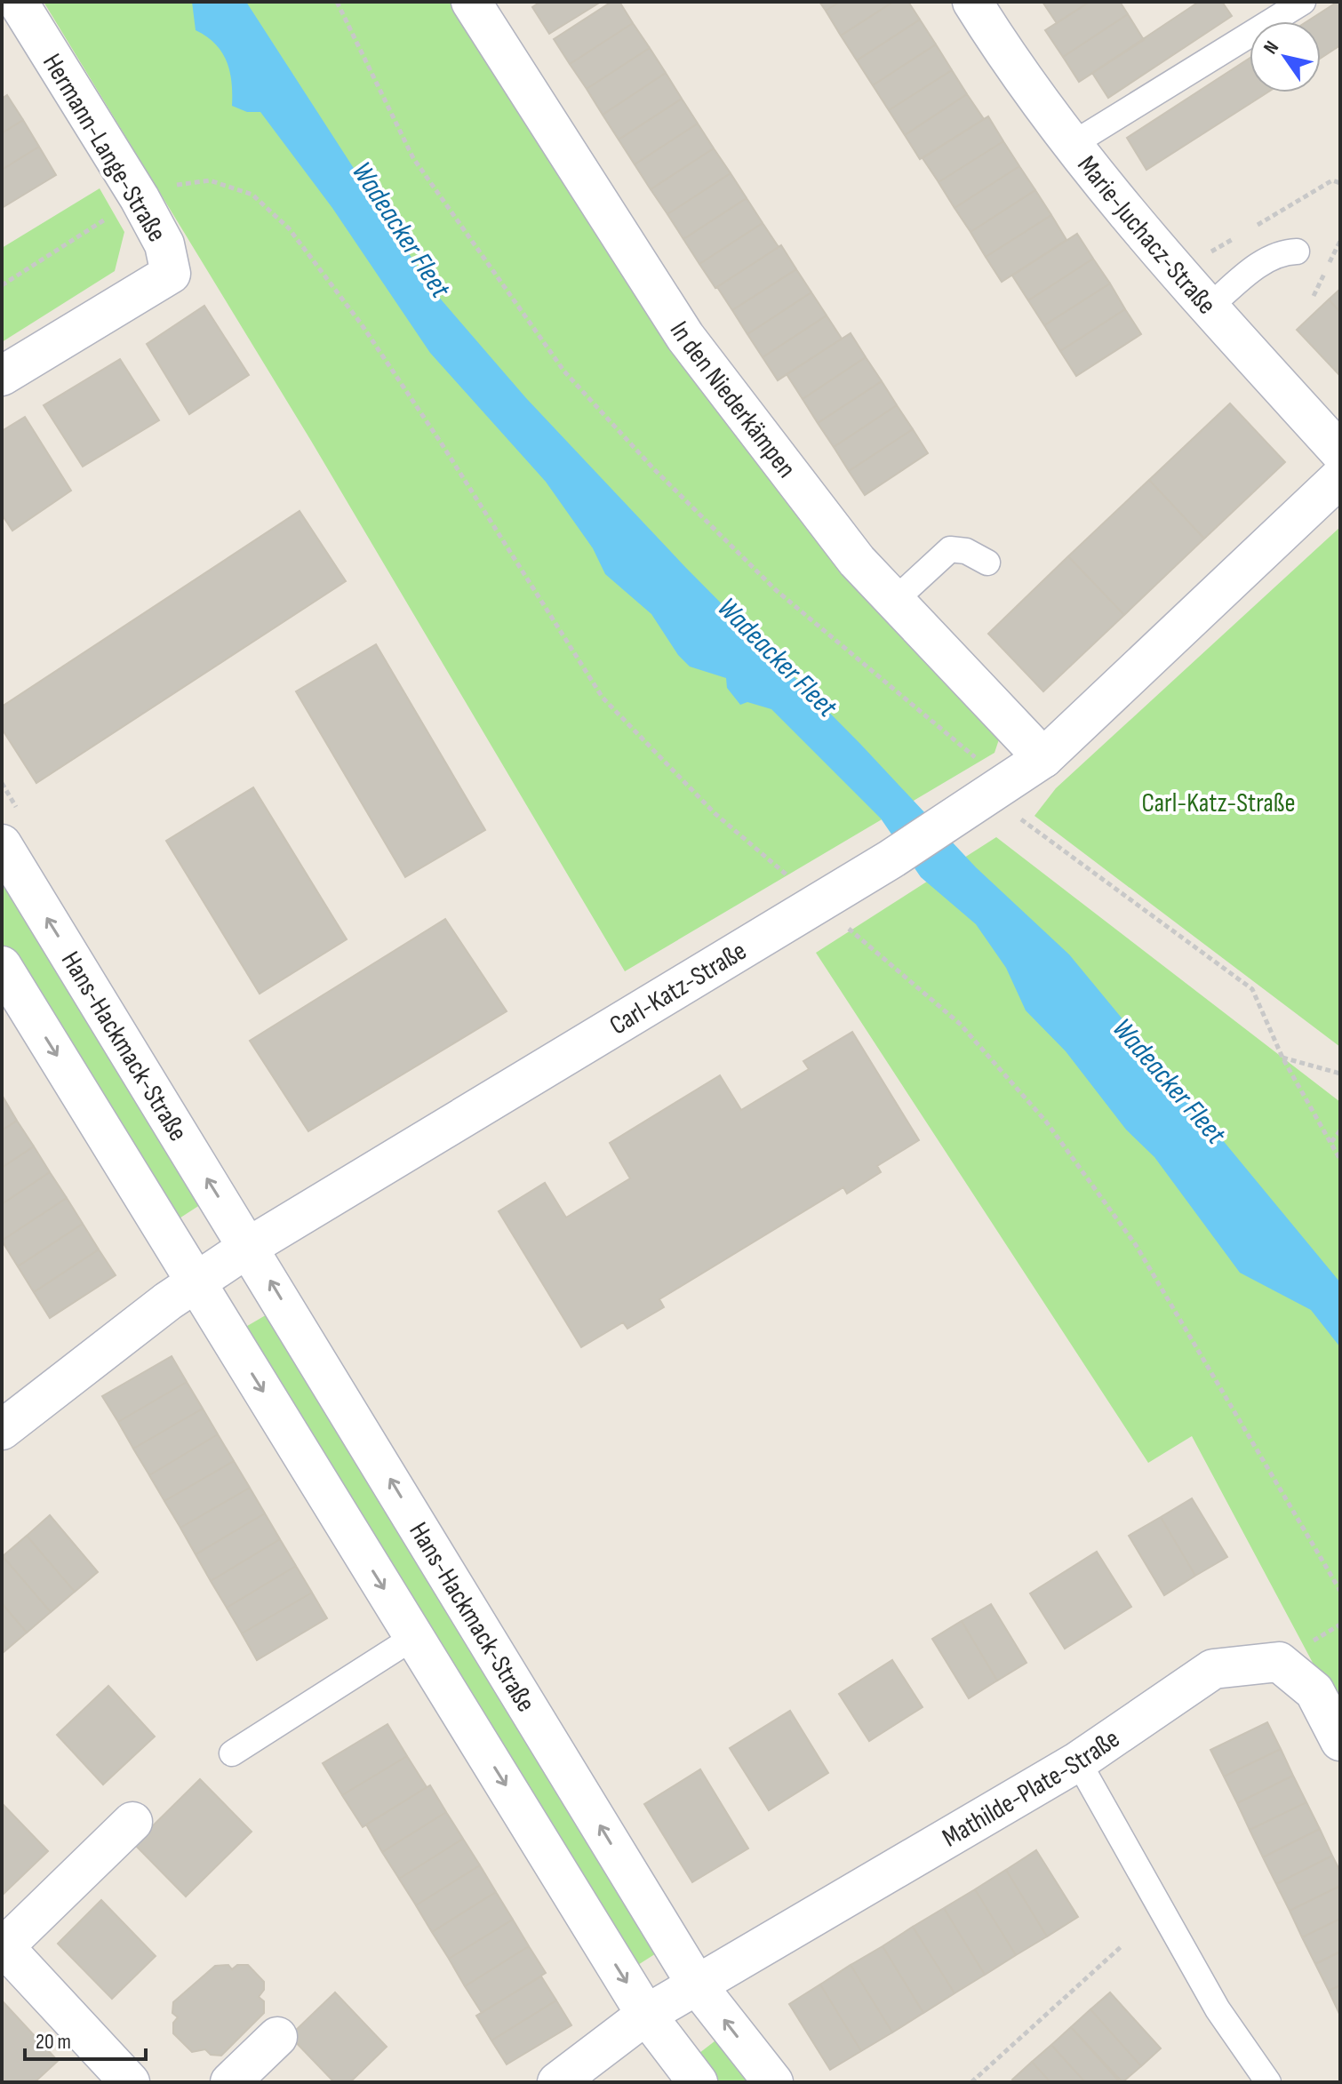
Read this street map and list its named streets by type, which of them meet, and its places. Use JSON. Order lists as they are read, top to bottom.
{
  "streets": {
    "street": [
      "Hermann-Lange-Straße",
      "Marie-Juchacz-Straße",
      "In den Niederkämpen",
      "Carl-Katz-Straße",
      "Hans-Hackmack-Straße",
      "Mathilde-Plate-Straße"
    ]
  },
  "crossings": [
    ["In den Niederkämpen", "Carl-Katz-Straße"],
    ["Carl-Katz-Straße", "Hans-Hackmack-Straße"],
    ["Hans-Hackmack-Straße", "Mathilde-Plate-Straße"]
  ],
  "water": ["Wadeacker Fleet"],
  "parks": ["Carl-Katz-Straße"],
  "scale_bar": "20 m",
  "north": "top left"
}
